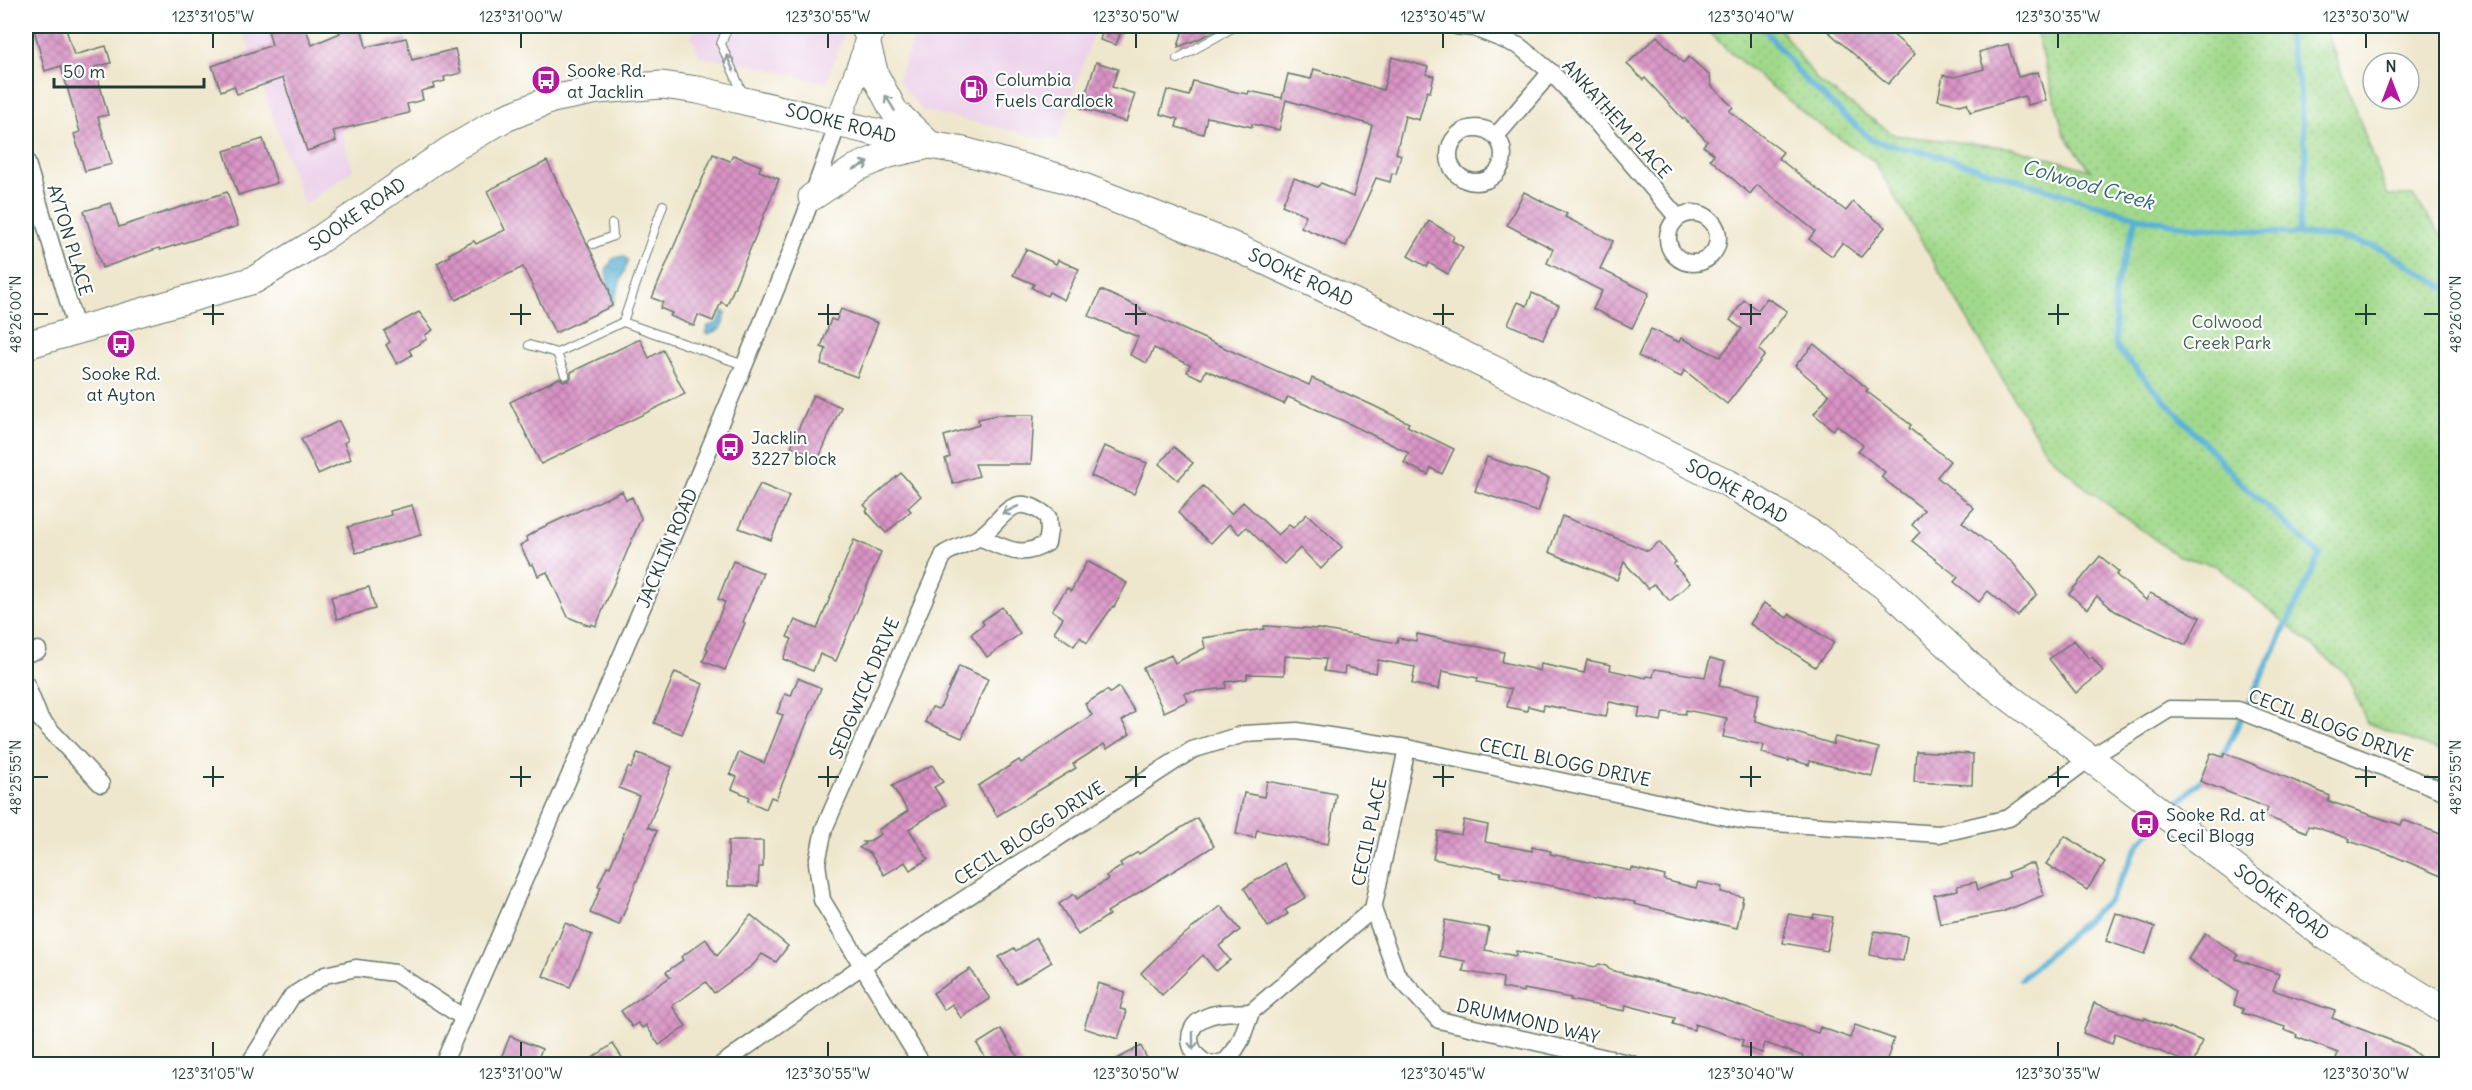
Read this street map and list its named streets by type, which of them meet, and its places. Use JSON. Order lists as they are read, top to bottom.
{
  "streets": {
    "main road": ["SOOKE ROAD", "JACKLIN ROAD"],
    "street": [
      "ANKATHEM PLACE",
      "AYTON PLACE",
      "SEDGWICK DRIVE",
      "CECIL BLOGG DRIVE",
      "CECIL PLACE",
      "DRUMMOND WAY"
    ]
  },
  "crossings": [
    ["SOOKE ROAD", "AYTON PLACE"],
    ["SOOKE ROAD", "JACKLIN ROAD"],
    ["SOOKE ROAD", "CECIL BLOGG DRIVE"],
    ["SEDGWICK DRIVE", "CECIL BLOGG DRIVE"],
    ["CECIL BLOGG DRIVE", "CECIL PLACE"],
    ["CECIL PLACE", "DRUMMOND WAY"]
  ],
  "water": ["Colwood Creek"],
  "parks": ["Colwood Creek Park"],
  "places": {
    "bus stop": [
      "Sooke Rd. at Jacklin",
      "Sooke Rd. at Ayton",
      "Jacklin 3227 block",
      "Sooke Rd. at Cecil Blogg"
    ],
    "fuel station": ["Columbia Fuels Cardlock"]
  },
  "scale_bar": "50 m",
  "north": "top",
  "coordinates": [
    "123°31'05\"W",
    "123°31'00\"W",
    "123°30'55\"W",
    "123°30'50\"W",
    "123°30'45\"W",
    "123°30'40\"W",
    "123°30'35\"W",
    "123°30'30\"W",
    "48°26'00\"N",
    "48°25'55\"N"
  ]
}
